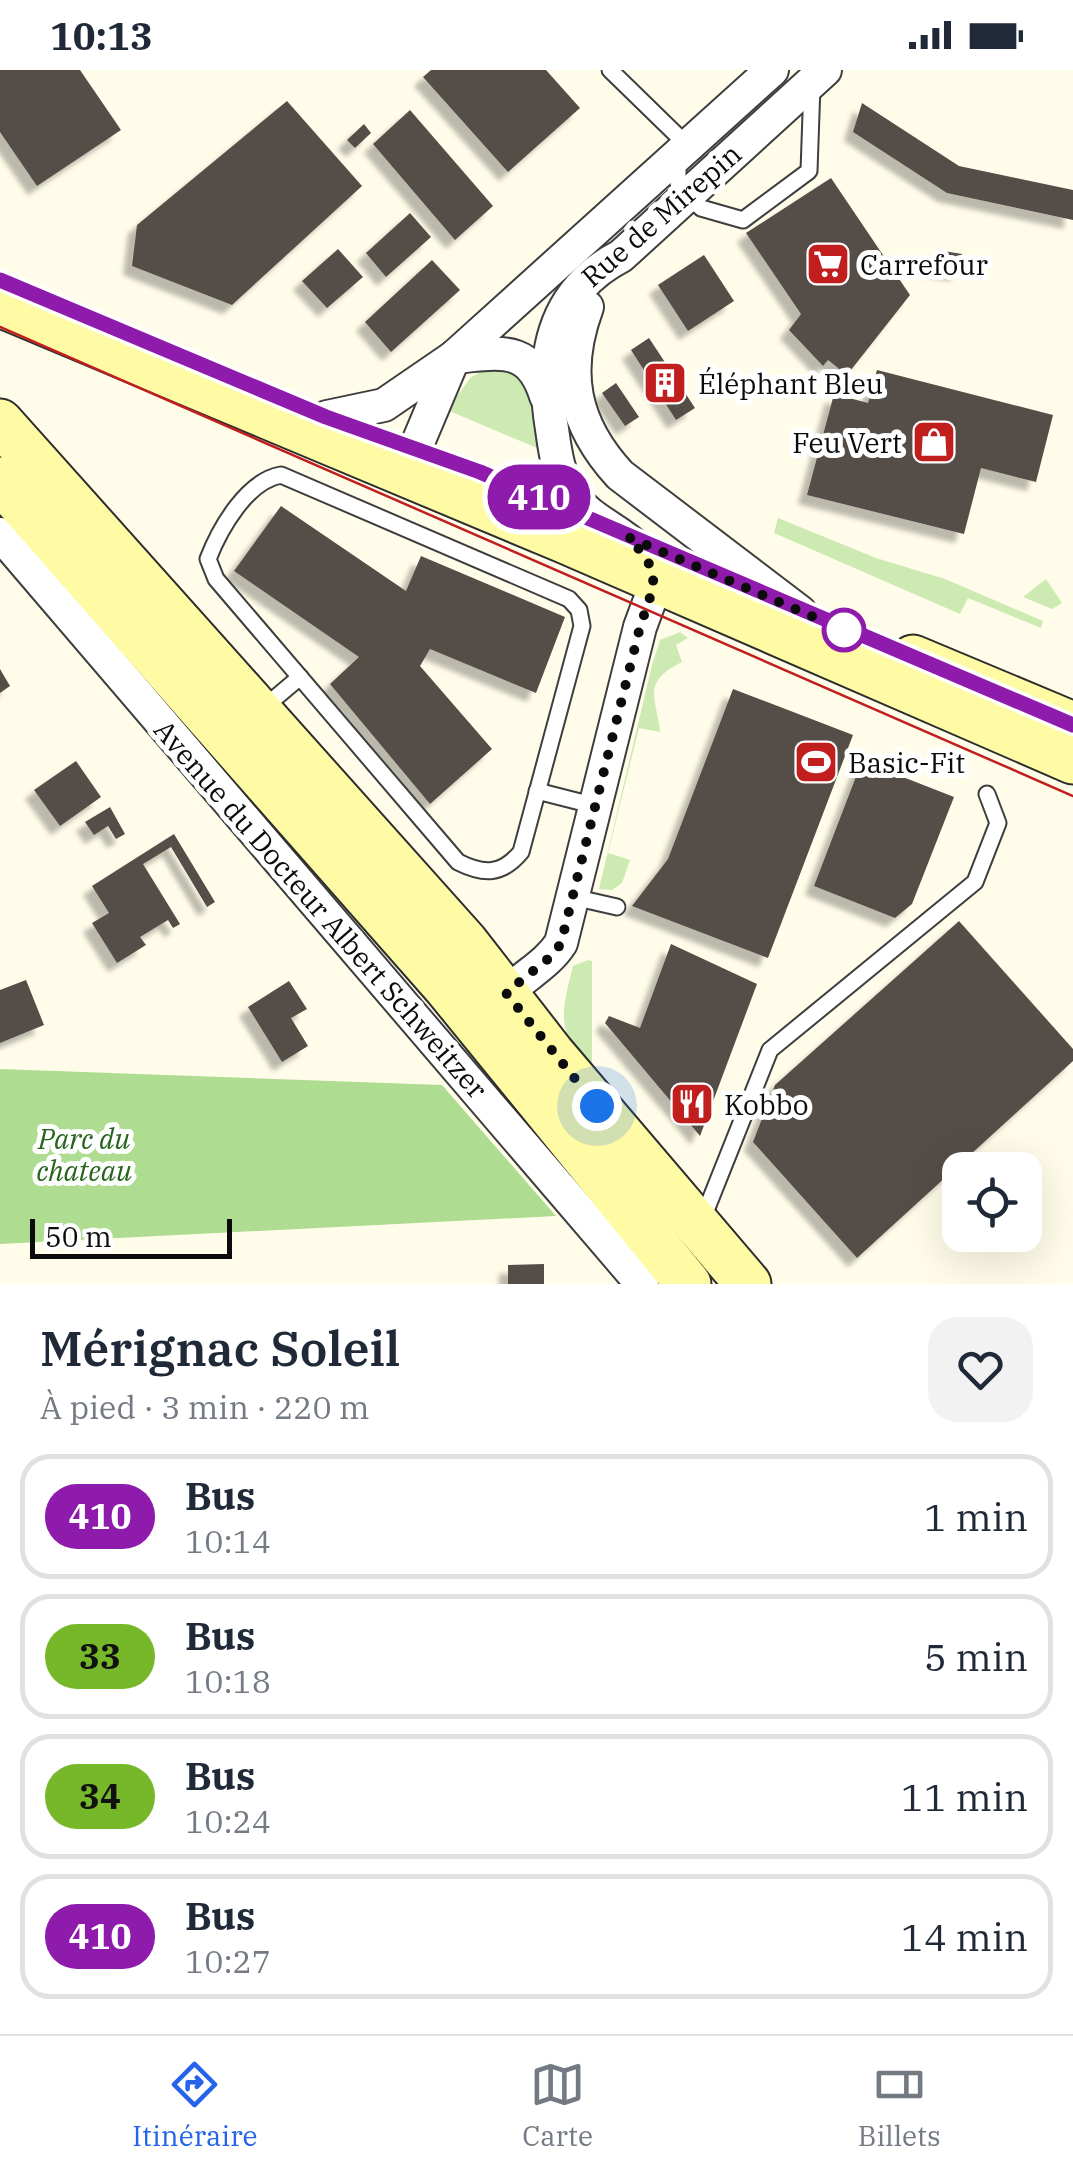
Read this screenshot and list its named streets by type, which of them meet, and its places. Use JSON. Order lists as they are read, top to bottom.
{
  "streets": {
    "street": ["Rue de Mirepin", "Avenue du Docteur Albert Schweitzer"]
  },
  "parks": ["Parc du chateau"],
  "places": {
    "supermarket": ["Carrefour"],
    "building": ["Éléphant Bleu"],
    "shop": ["Feu Vert"],
    "sports": ["Basic-Fit"],
    "restaurant": ["Kobbo"]
  },
  "lines": ["bus line 410"],
  "scale_bar": "50 m",
  "page": {
    "status": "10:13",
    "on_map": "410",
    "scale": "50 m",
    "heading": ["Mérignac Soleil", "À pied · 3 min · 220 m"],
    "list": [
      {
        "mark": "410",
        "name": "Bus",
        "note": "10:14",
        "value": "1 min"
      },
      {
        "mark": "33",
        "name": "Bus",
        "note": "10:18",
        "value": "5 min"
      },
      {
        "mark": "34",
        "name": "Bus",
        "note": "10:24",
        "value": "11 min"
      },
      {
        "mark": "410",
        "name": "Bus",
        "note": "10:27",
        "value": "14 min"
      }
    ],
    "tabs": ["Itinéraire", "Carte", "Billets"]
  }
}
